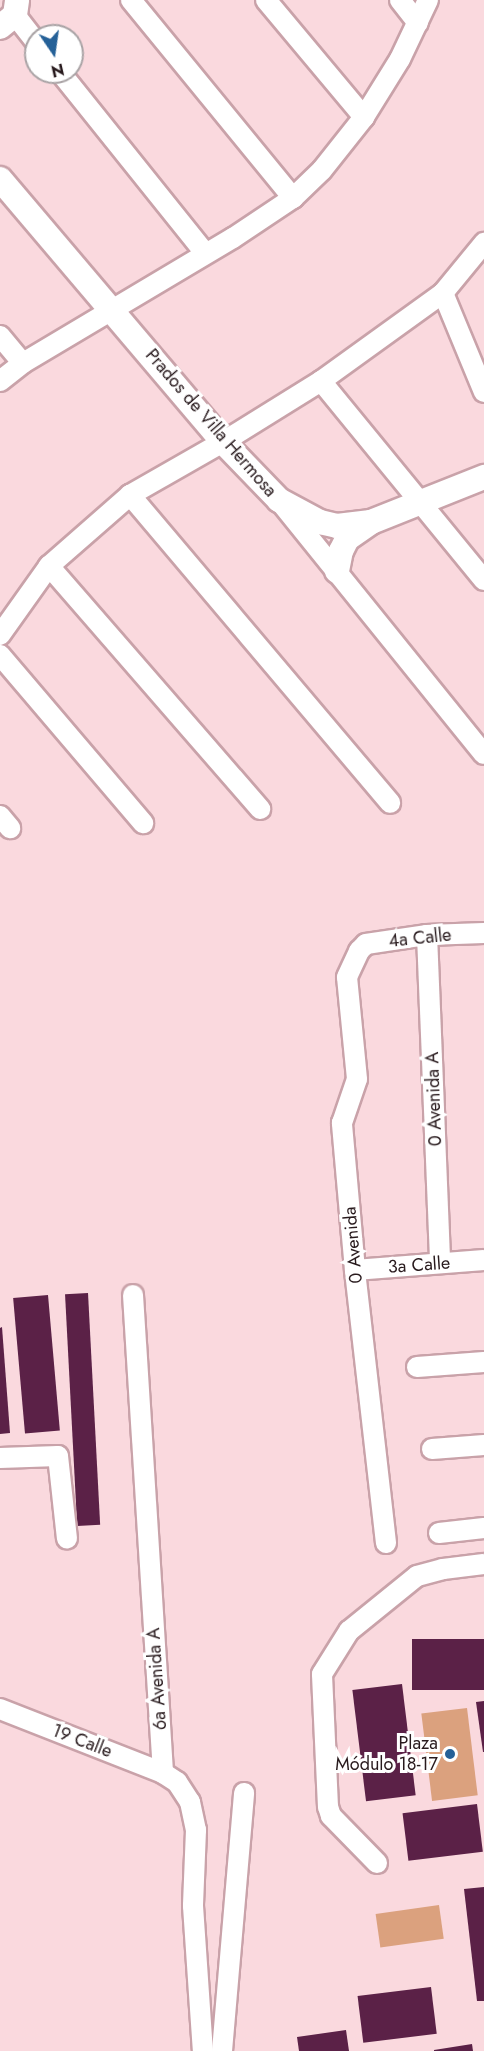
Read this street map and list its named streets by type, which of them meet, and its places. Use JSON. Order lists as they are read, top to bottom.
{
  "streets": {
    "main road": ["Prados de Villa Hermosa"],
    "street": [
      "4a Calle",
      "0 Avenida A",
      "0 Avenida",
      "3a Calle",
      "6a Avenida A",
      "19 Calle"
    ]
  },
  "crossings": [
    ["4a Calle", "0 Avenida A"],
    ["4a Calle", "0 Avenida"],
    ["0 Avenida A", "3a Calle"],
    ["0 Avenida", "3a Calle"],
    ["6a Avenida A", "19 Calle"]
  ],
  "places": ["Plaza Módulo 18-17"],
  "north": "bottom"
}
